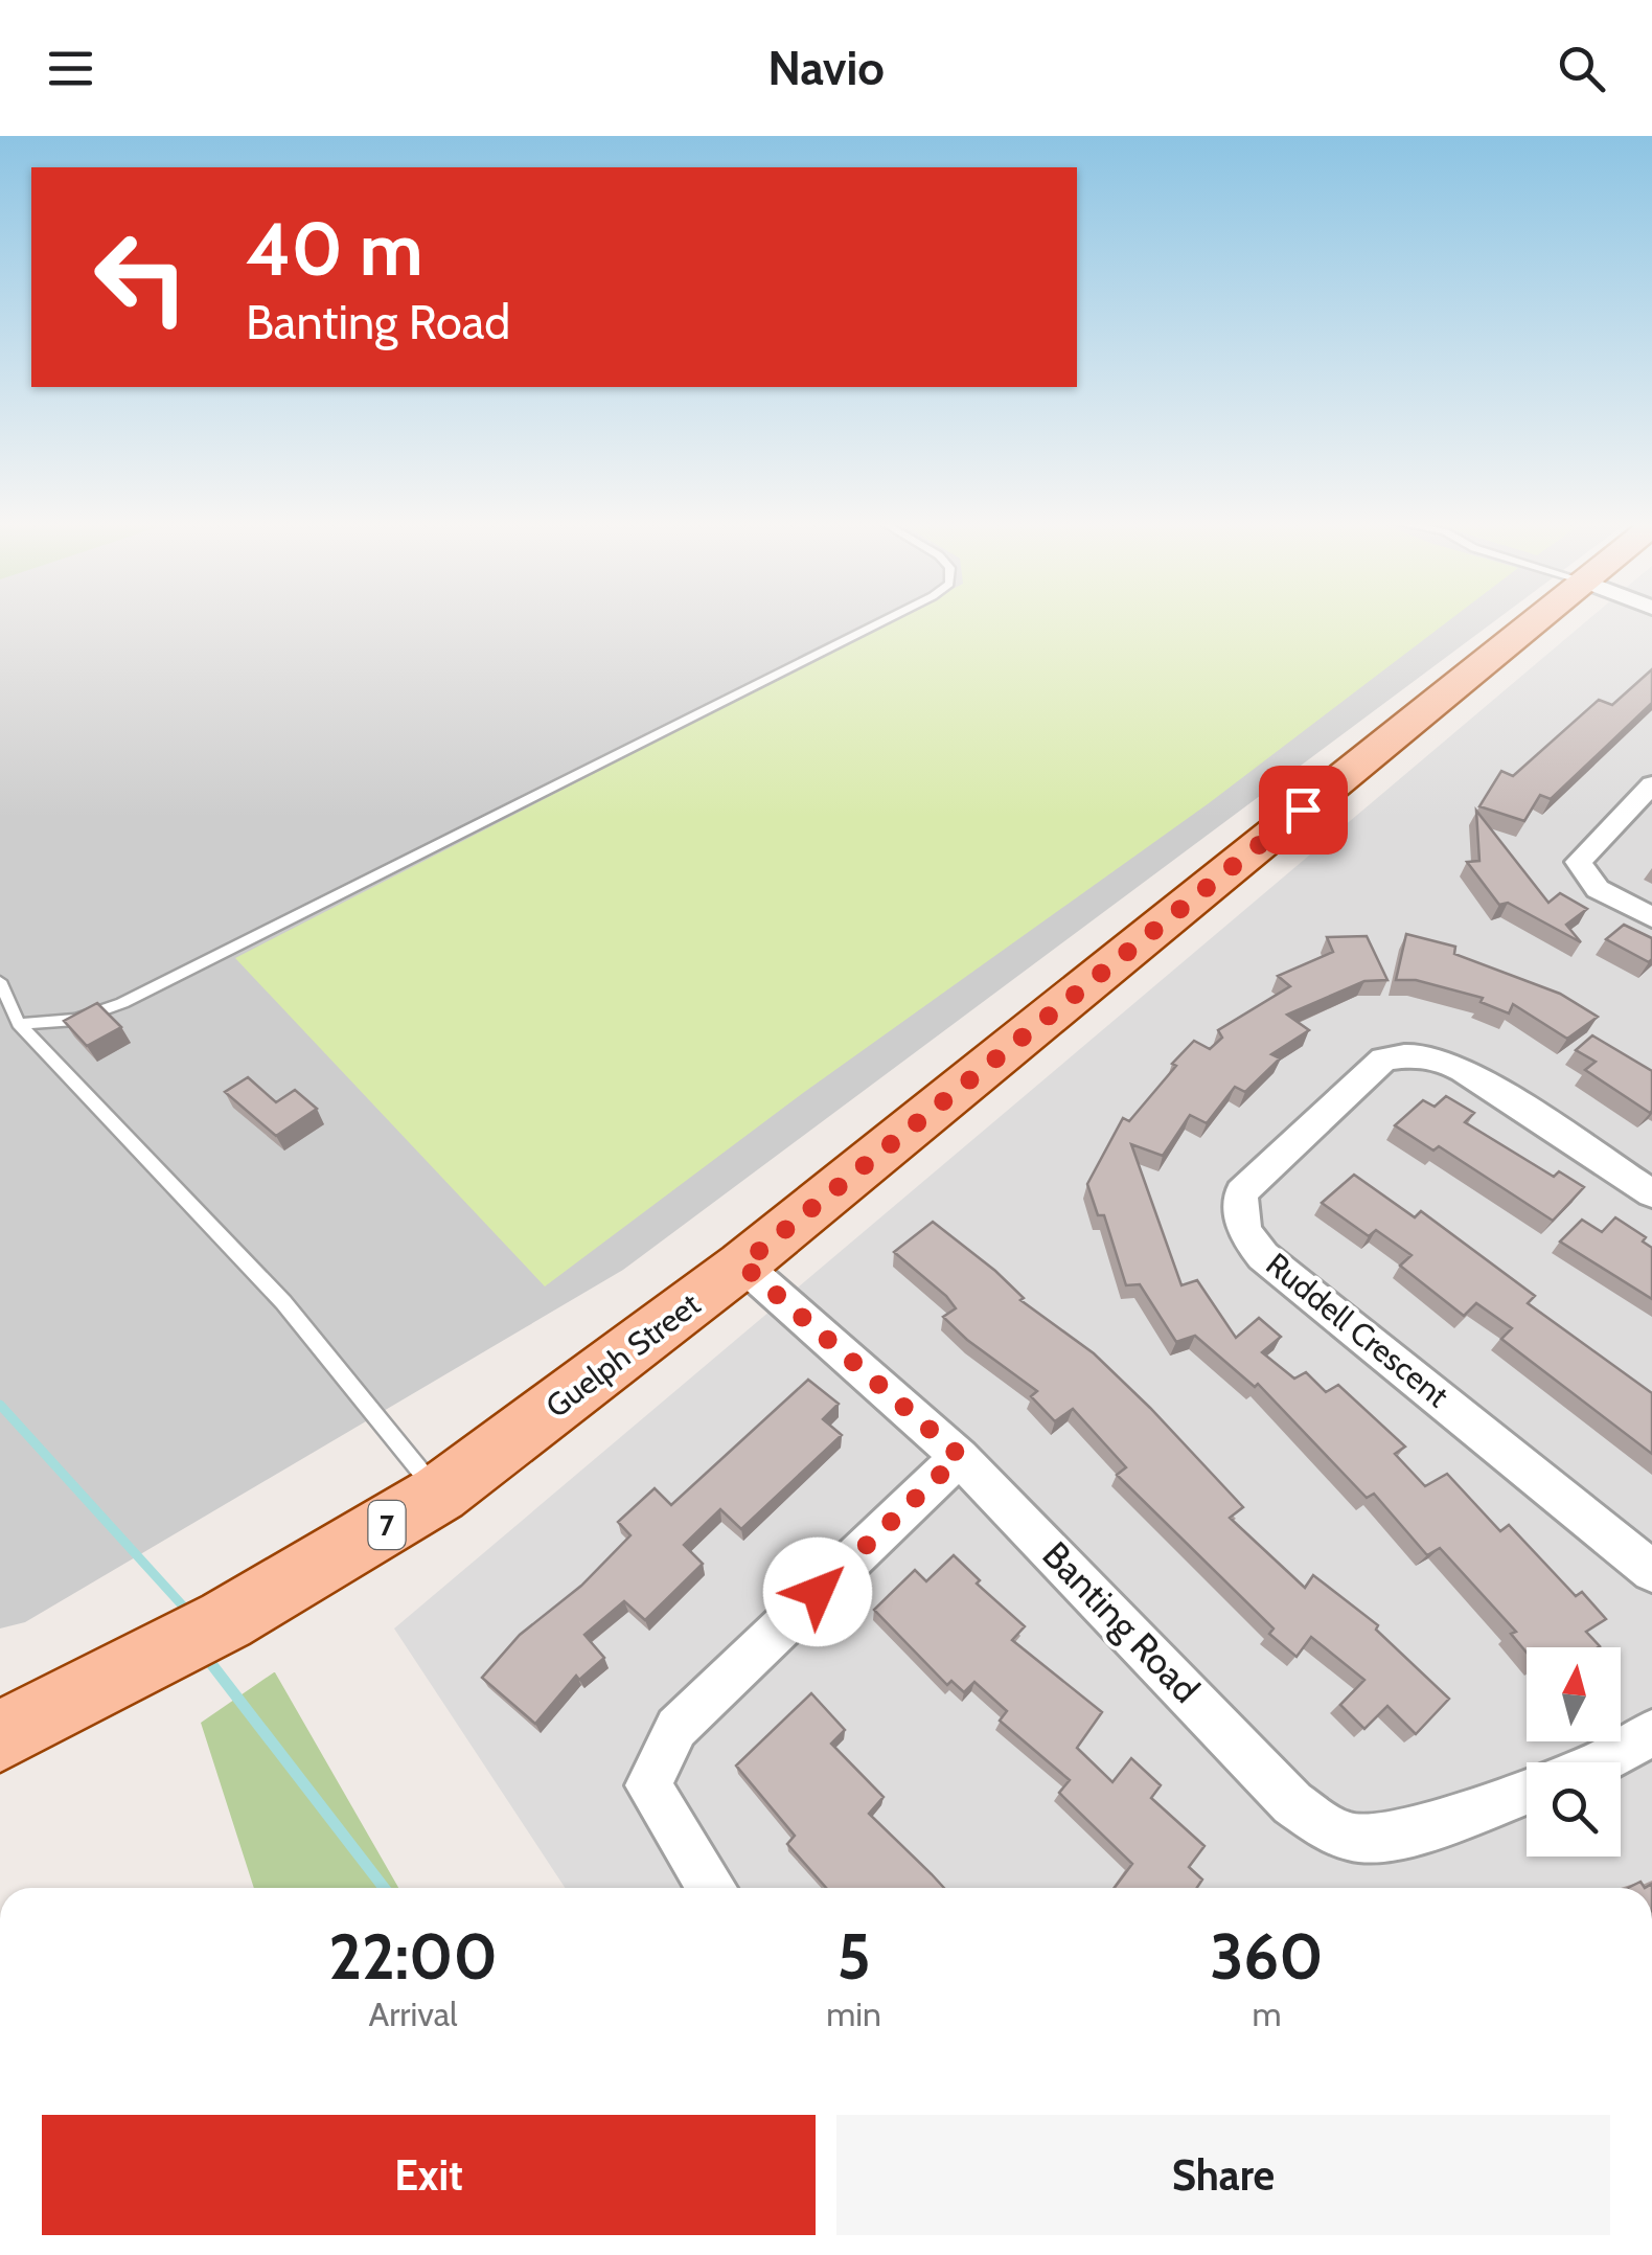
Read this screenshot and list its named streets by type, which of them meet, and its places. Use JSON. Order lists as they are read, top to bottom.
{
  "streets": {
    "main road": ["Guelph Street", "7"],
    "street": ["Ruddell Crescent", "Banting Road"]
  },
  "crossings": [
    ["Guelph Street", "Banting Road"]
  ],
  "north": "top",
  "page": {
    "header": "Navio",
    "turn": ["40 m", "Banting Road"],
    "eta": [
      "22:00",
      "Arrival",
      "5",
      "min",
      "360",
      "m"
    ],
    "buttons": ["Exit", "Share"]
  }
}
